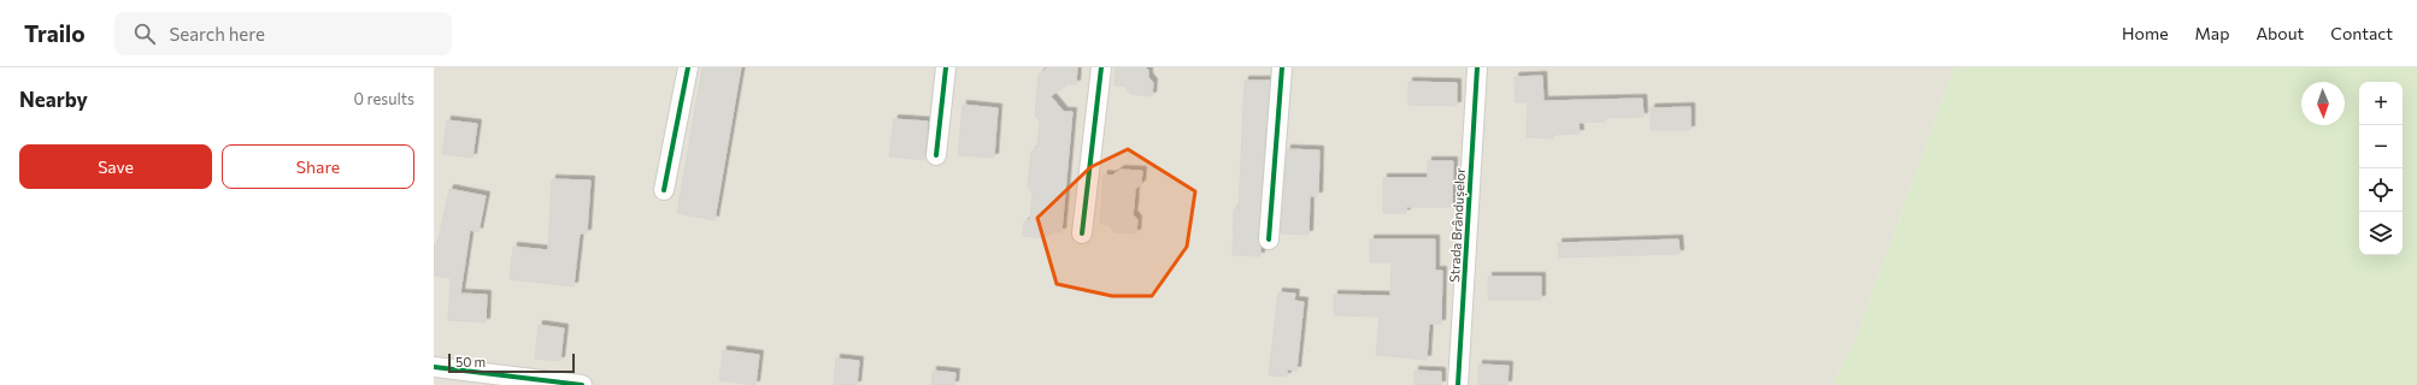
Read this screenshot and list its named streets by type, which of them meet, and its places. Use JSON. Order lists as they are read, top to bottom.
{
  "streets": {
    "street": ["Strada Brândușelor"]
  },
  "scale_bar": "50 m",
  "north": "bottom",
  "page": {
    "header": "Trailo",
    "search": "Search here",
    "nav": [
      "Home",
      "Map",
      "About",
      "Contact"
    ],
    "heading": ["Nearby", "0 results"],
    "map_buttons": ["+", "−"],
    "buttons": ["Save", "Share"],
    "scale": "50 m"
  }
}
